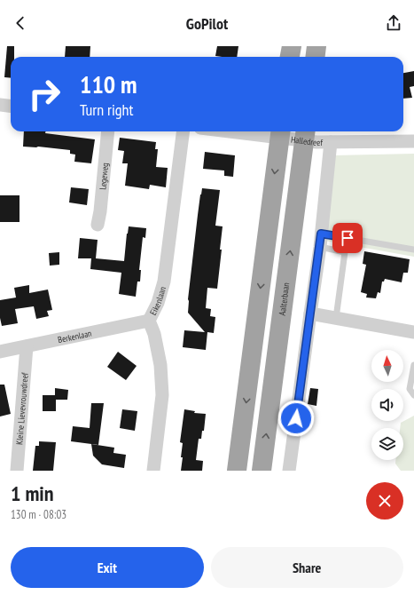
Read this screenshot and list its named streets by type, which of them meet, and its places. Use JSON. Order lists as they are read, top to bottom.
{
  "streets": {
    "highway": ["Aalterbaan"],
    "street": [
      "Halledreef",
      "Legeweg",
      "Eikenlaan",
      "Berkenlaan",
      "Kleine Lievevrouwdreef"
    ]
  },
  "crossings": [
    ["Halledreef", "Aalterbaan"],
    ["Eikenlaan", "Berkenlaan"],
    ["Berkenlaan", "Kleine Lievevrouwdreef"]
  ],
  "north": "top",
  "page": {
    "header": "GoPilot",
    "turn": ["110 m", "Turn right"],
    "heading": ["1 min", "130 m · 08:03"],
    "buttons": ["Exit", "Share"]
  }
}
